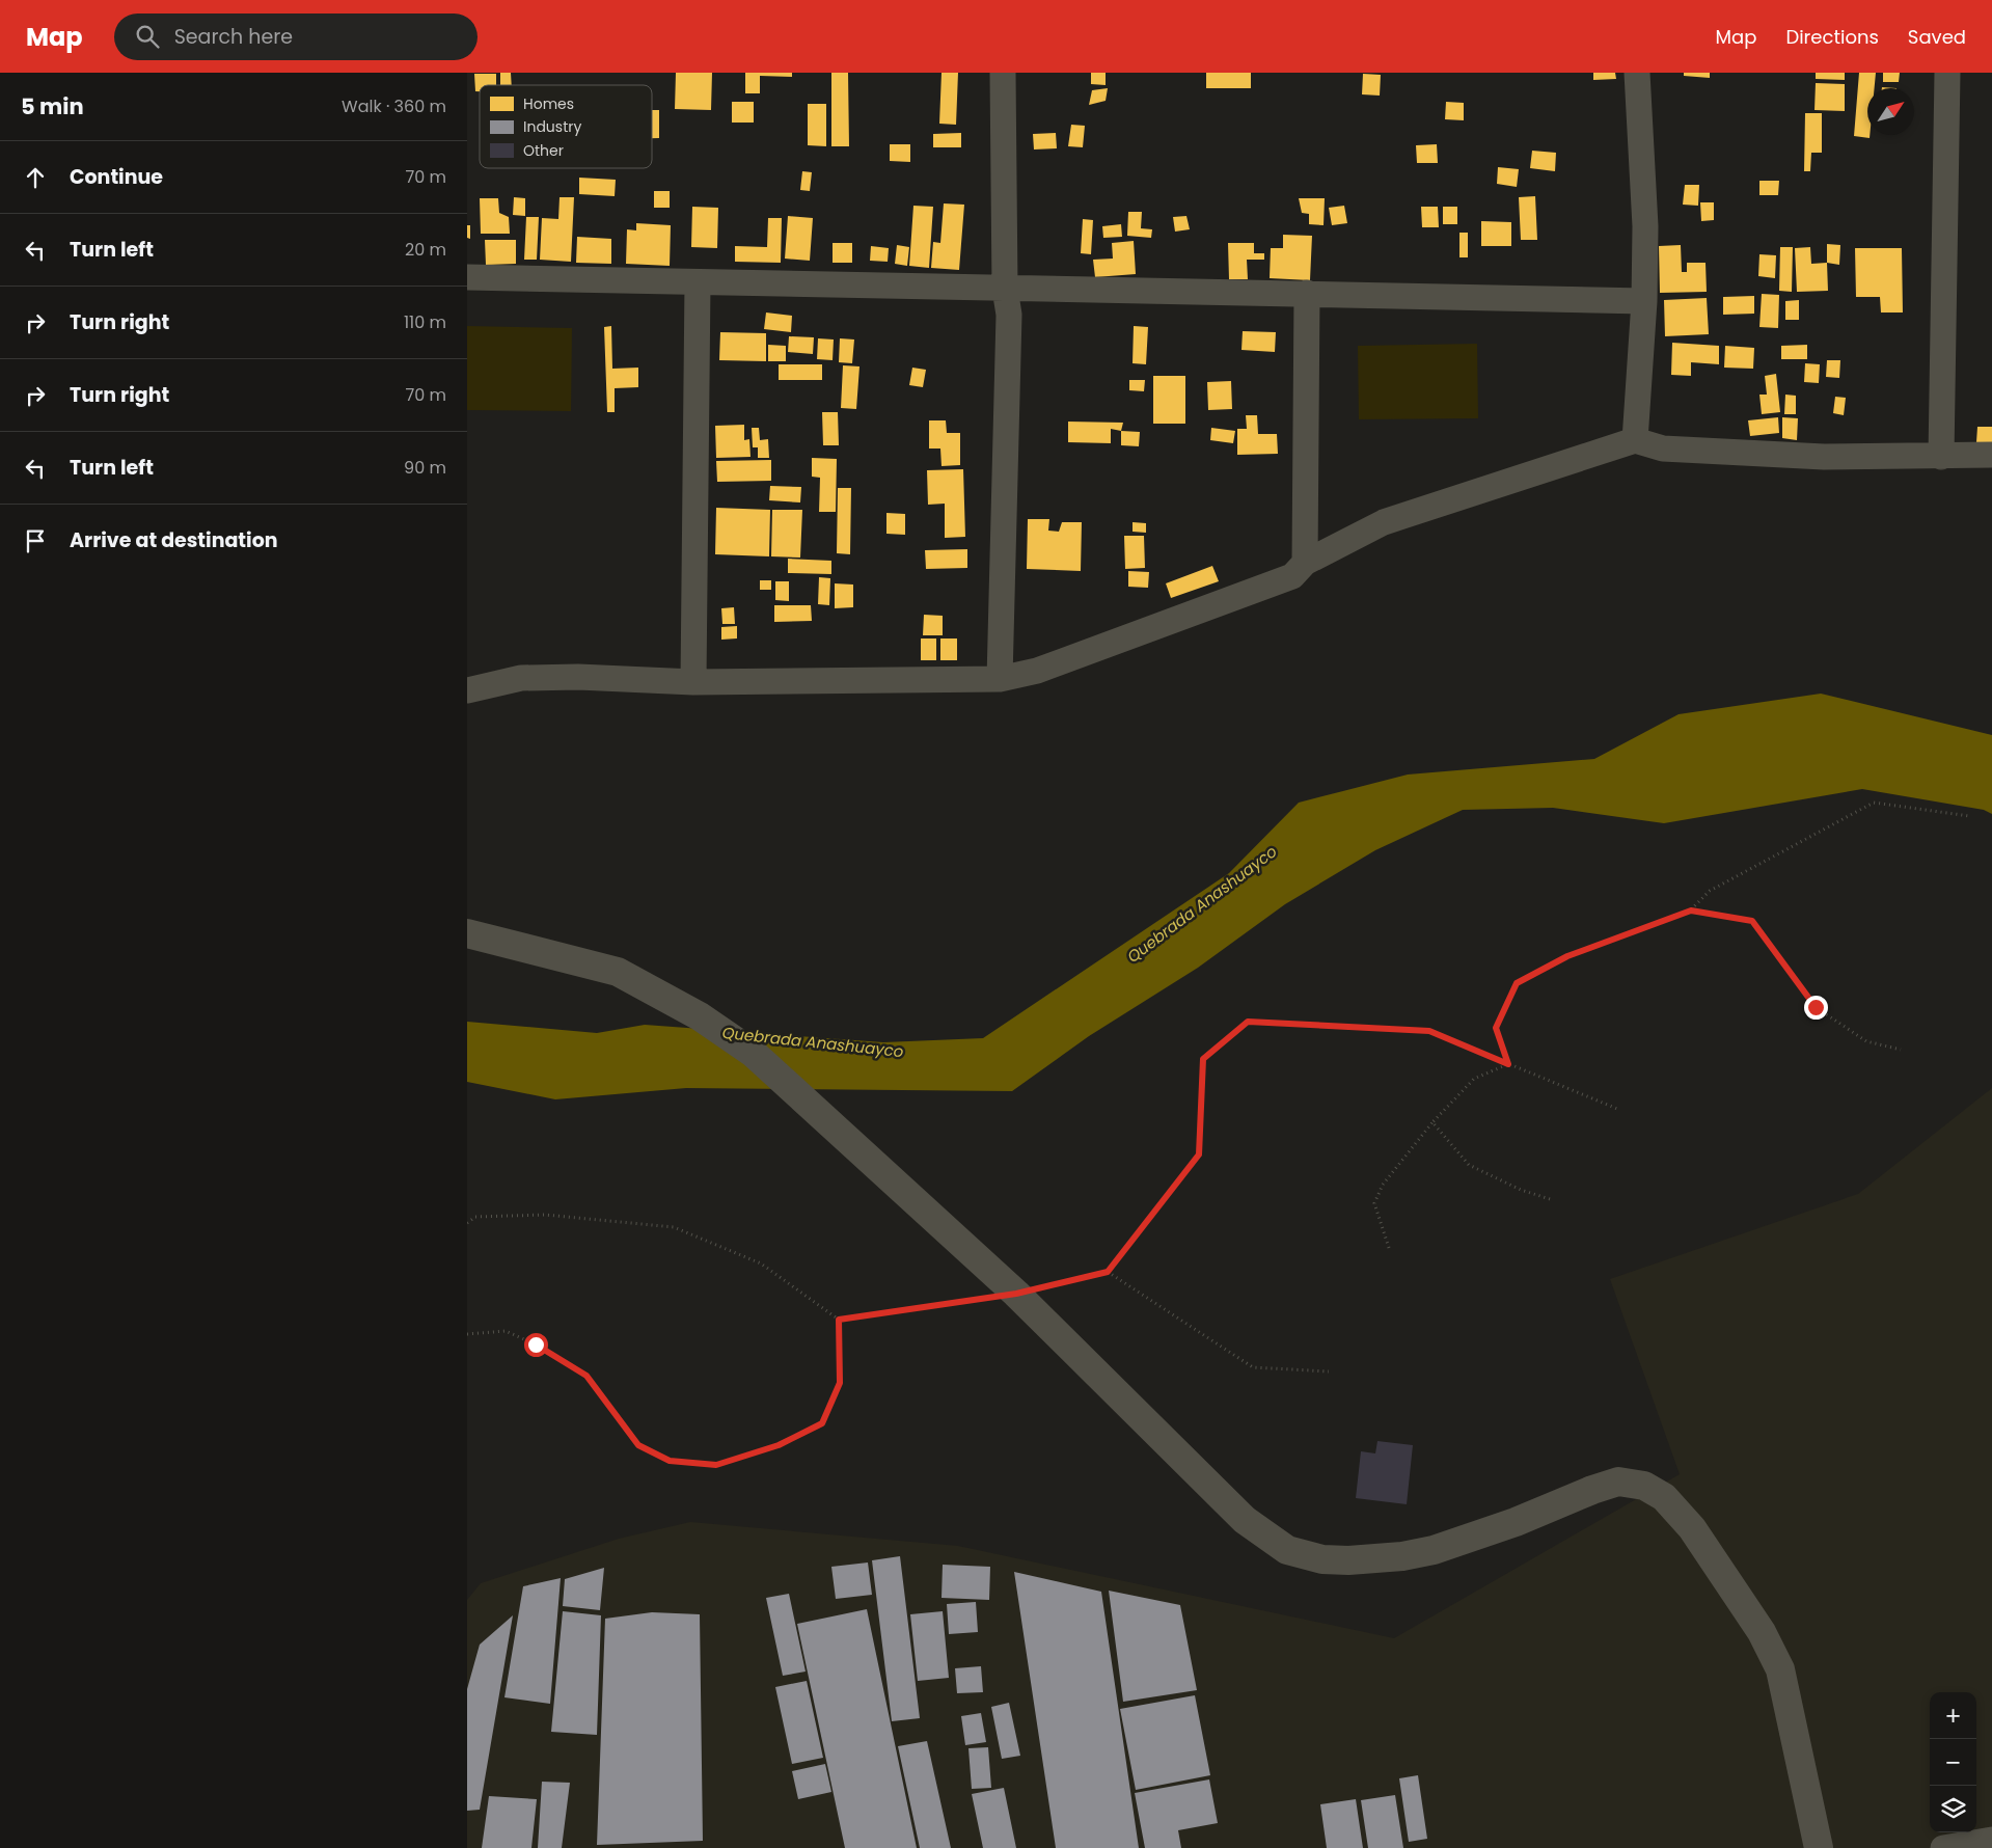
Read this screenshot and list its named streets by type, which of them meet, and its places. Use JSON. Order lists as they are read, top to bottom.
{
  "water": ["Quebrada Anashuayco"],
  "legend": ["Homes", "Industry", "Other"],
  "north": "top right",
  "page": {
    "header": "Map",
    "search": "Search here",
    "nav": ["Map", "Directions", "Saved"],
    "heading": ["5 min", "Walk · 360 m"],
    "list": [
      ["Continue", "70 m"],
      ["Turn left", "20 m"],
      ["Turn right", "110 m"],
      ["Turn right", "70 m"],
      ["Turn left", "90 m"],
      "Arrive at destination"
    ],
    "map_buttons": ["+", "−"]
  }
}
